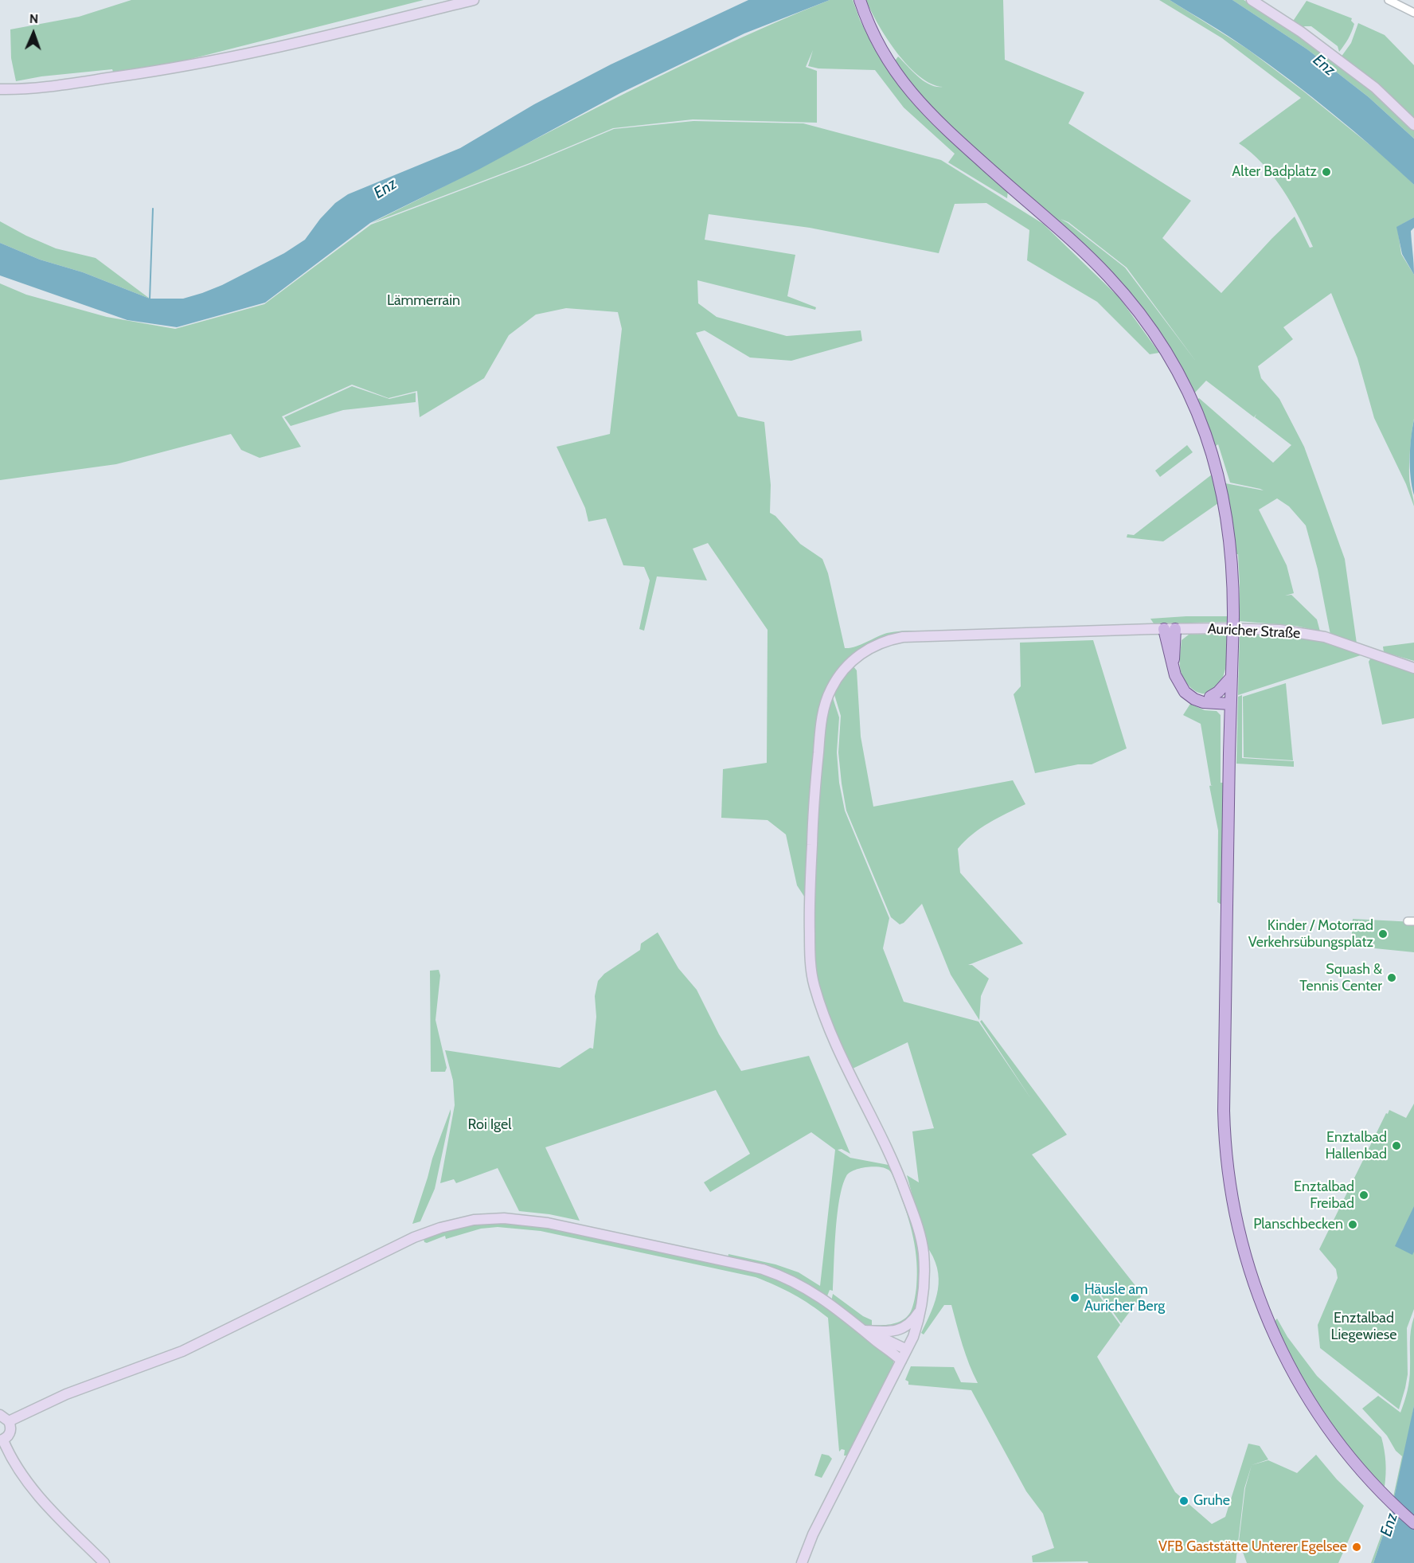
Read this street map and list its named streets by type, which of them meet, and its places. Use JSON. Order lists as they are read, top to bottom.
{
  "streets": {
    "main road": ["Auricher Straße"]
  },
  "water": ["Enz"],
  "parks": ["Lämmerrain", "Roi Igel", "Enztalbad Liegewiese"],
  "places": [
    "Alter Badplatz",
    "Kinder / Motorrad Verkehrsübungsplatz",
    "Squash & Tennis Center",
    "Enztalbad Hallenbad",
    "Enztalbad Freibad",
    "Planschbecken",
    "Häusle am Auricher Berg",
    "Gruhe",
    "VFB Gaststätte Unterer Egelsee"
  ],
  "north": "top"
}
